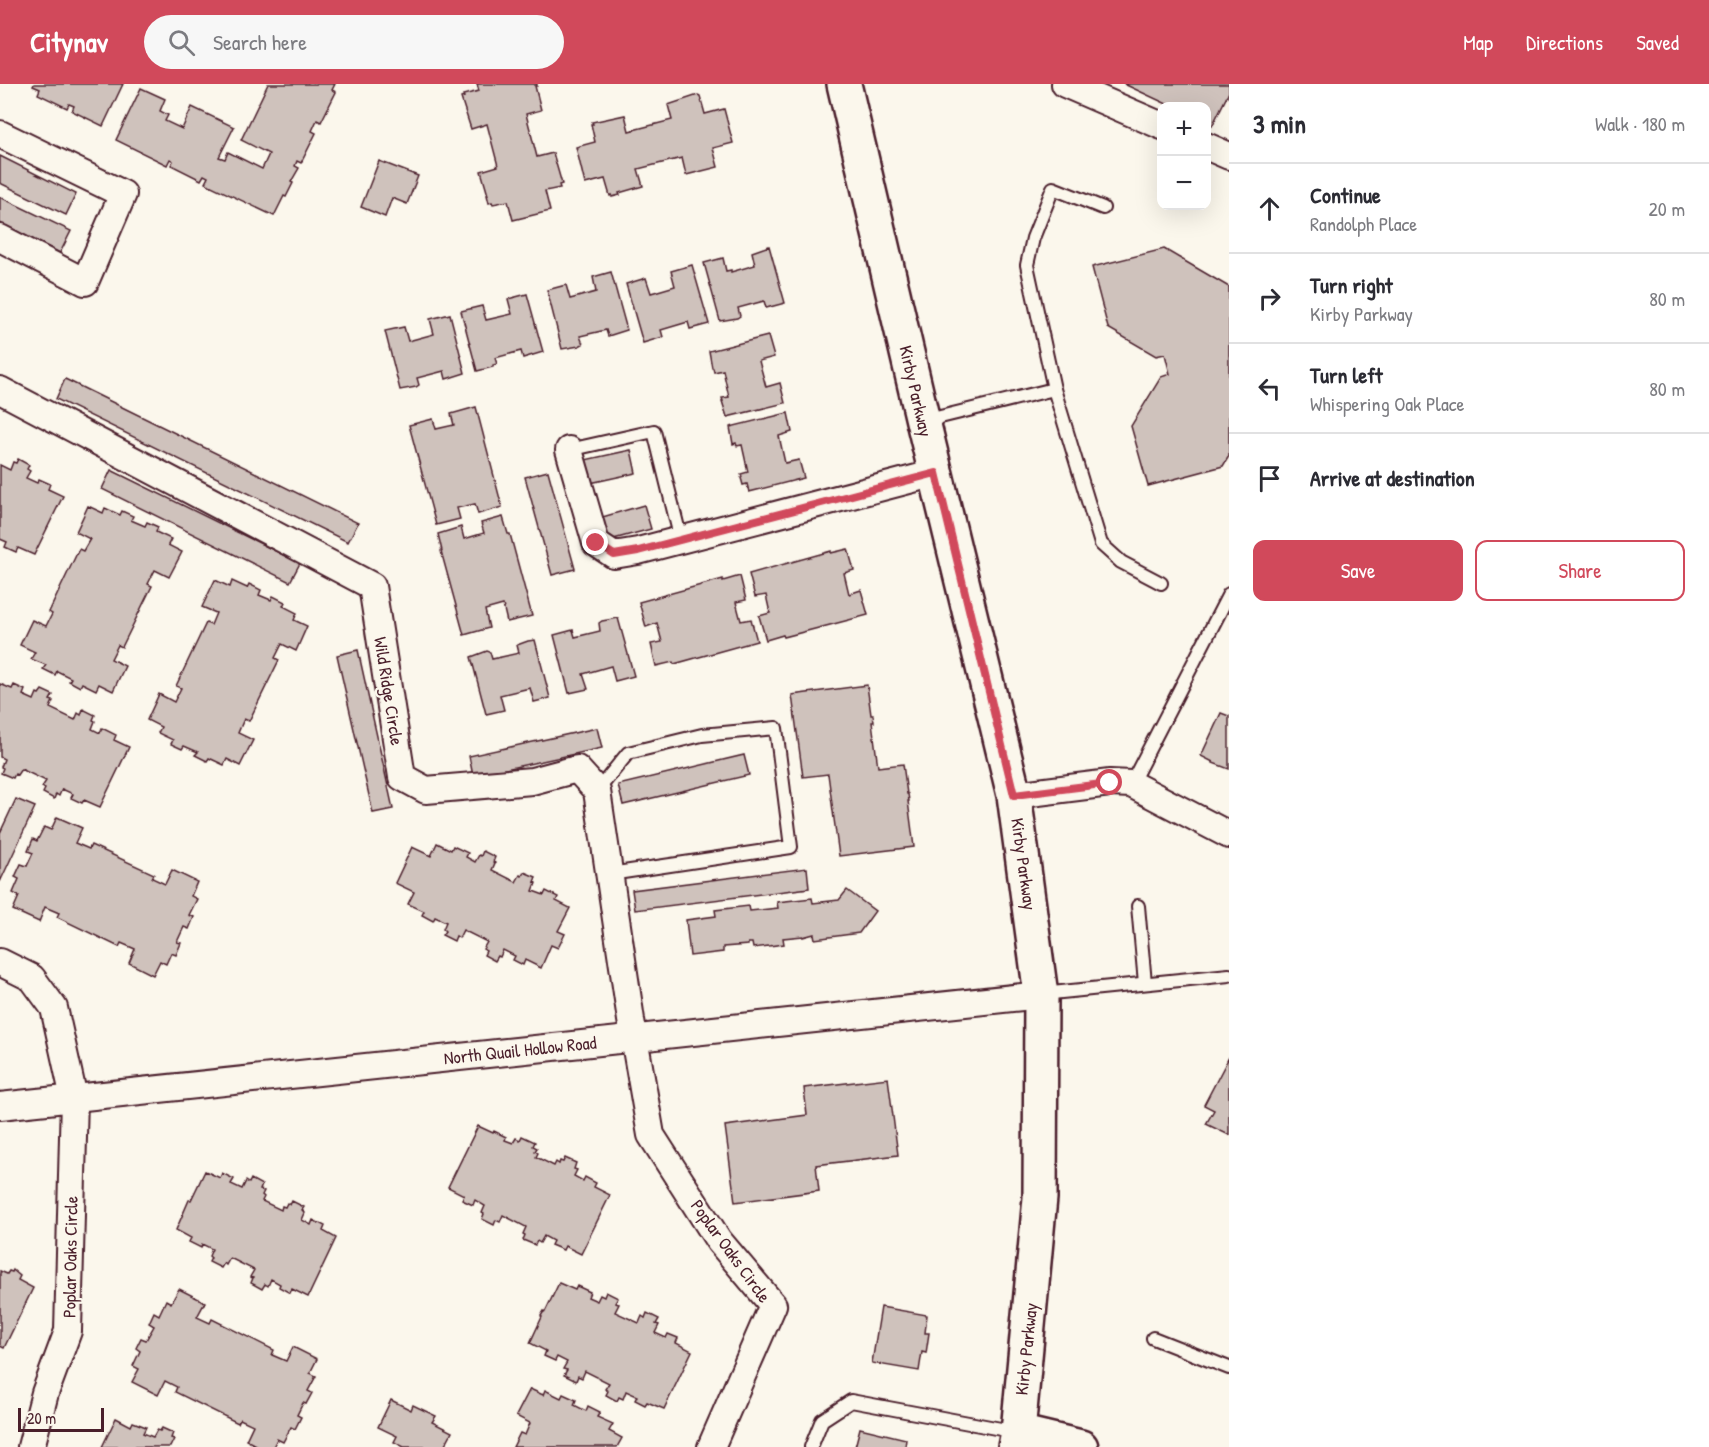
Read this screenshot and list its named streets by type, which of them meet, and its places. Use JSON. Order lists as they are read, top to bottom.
{
  "streets": {
    "main road": ["Kirby Parkway"],
    "street": ["Wild Ridge Circle", "North Quail Hollow Road", "Poplar Oaks Circle"]
  },
  "crossings": [
    ["Kirby Parkway", "North Quail Hollow Road"],
    ["North Quail Hollow Road", "Poplar Oaks Circle"]
  ],
  "scale_bar": "20 m",
  "page": {
    "header": "Citynav",
    "search": "Search here",
    "nav": ["Map", "Directions", "Saved"],
    "heading": ["3 min", "Walk · 180 m"],
    "map_buttons": ["+", "−"],
    "list": [
      ["Continue", "Randolph Place", "20 m"],
      ["Turn right", "Kirby Parkway", "80 m"],
      ["Turn left", "Whispering Oak Place", "80 m"],
      "Arrive at destination"
    ],
    "buttons": ["Save", "Share"],
    "scale": "20 m"
  }
}
